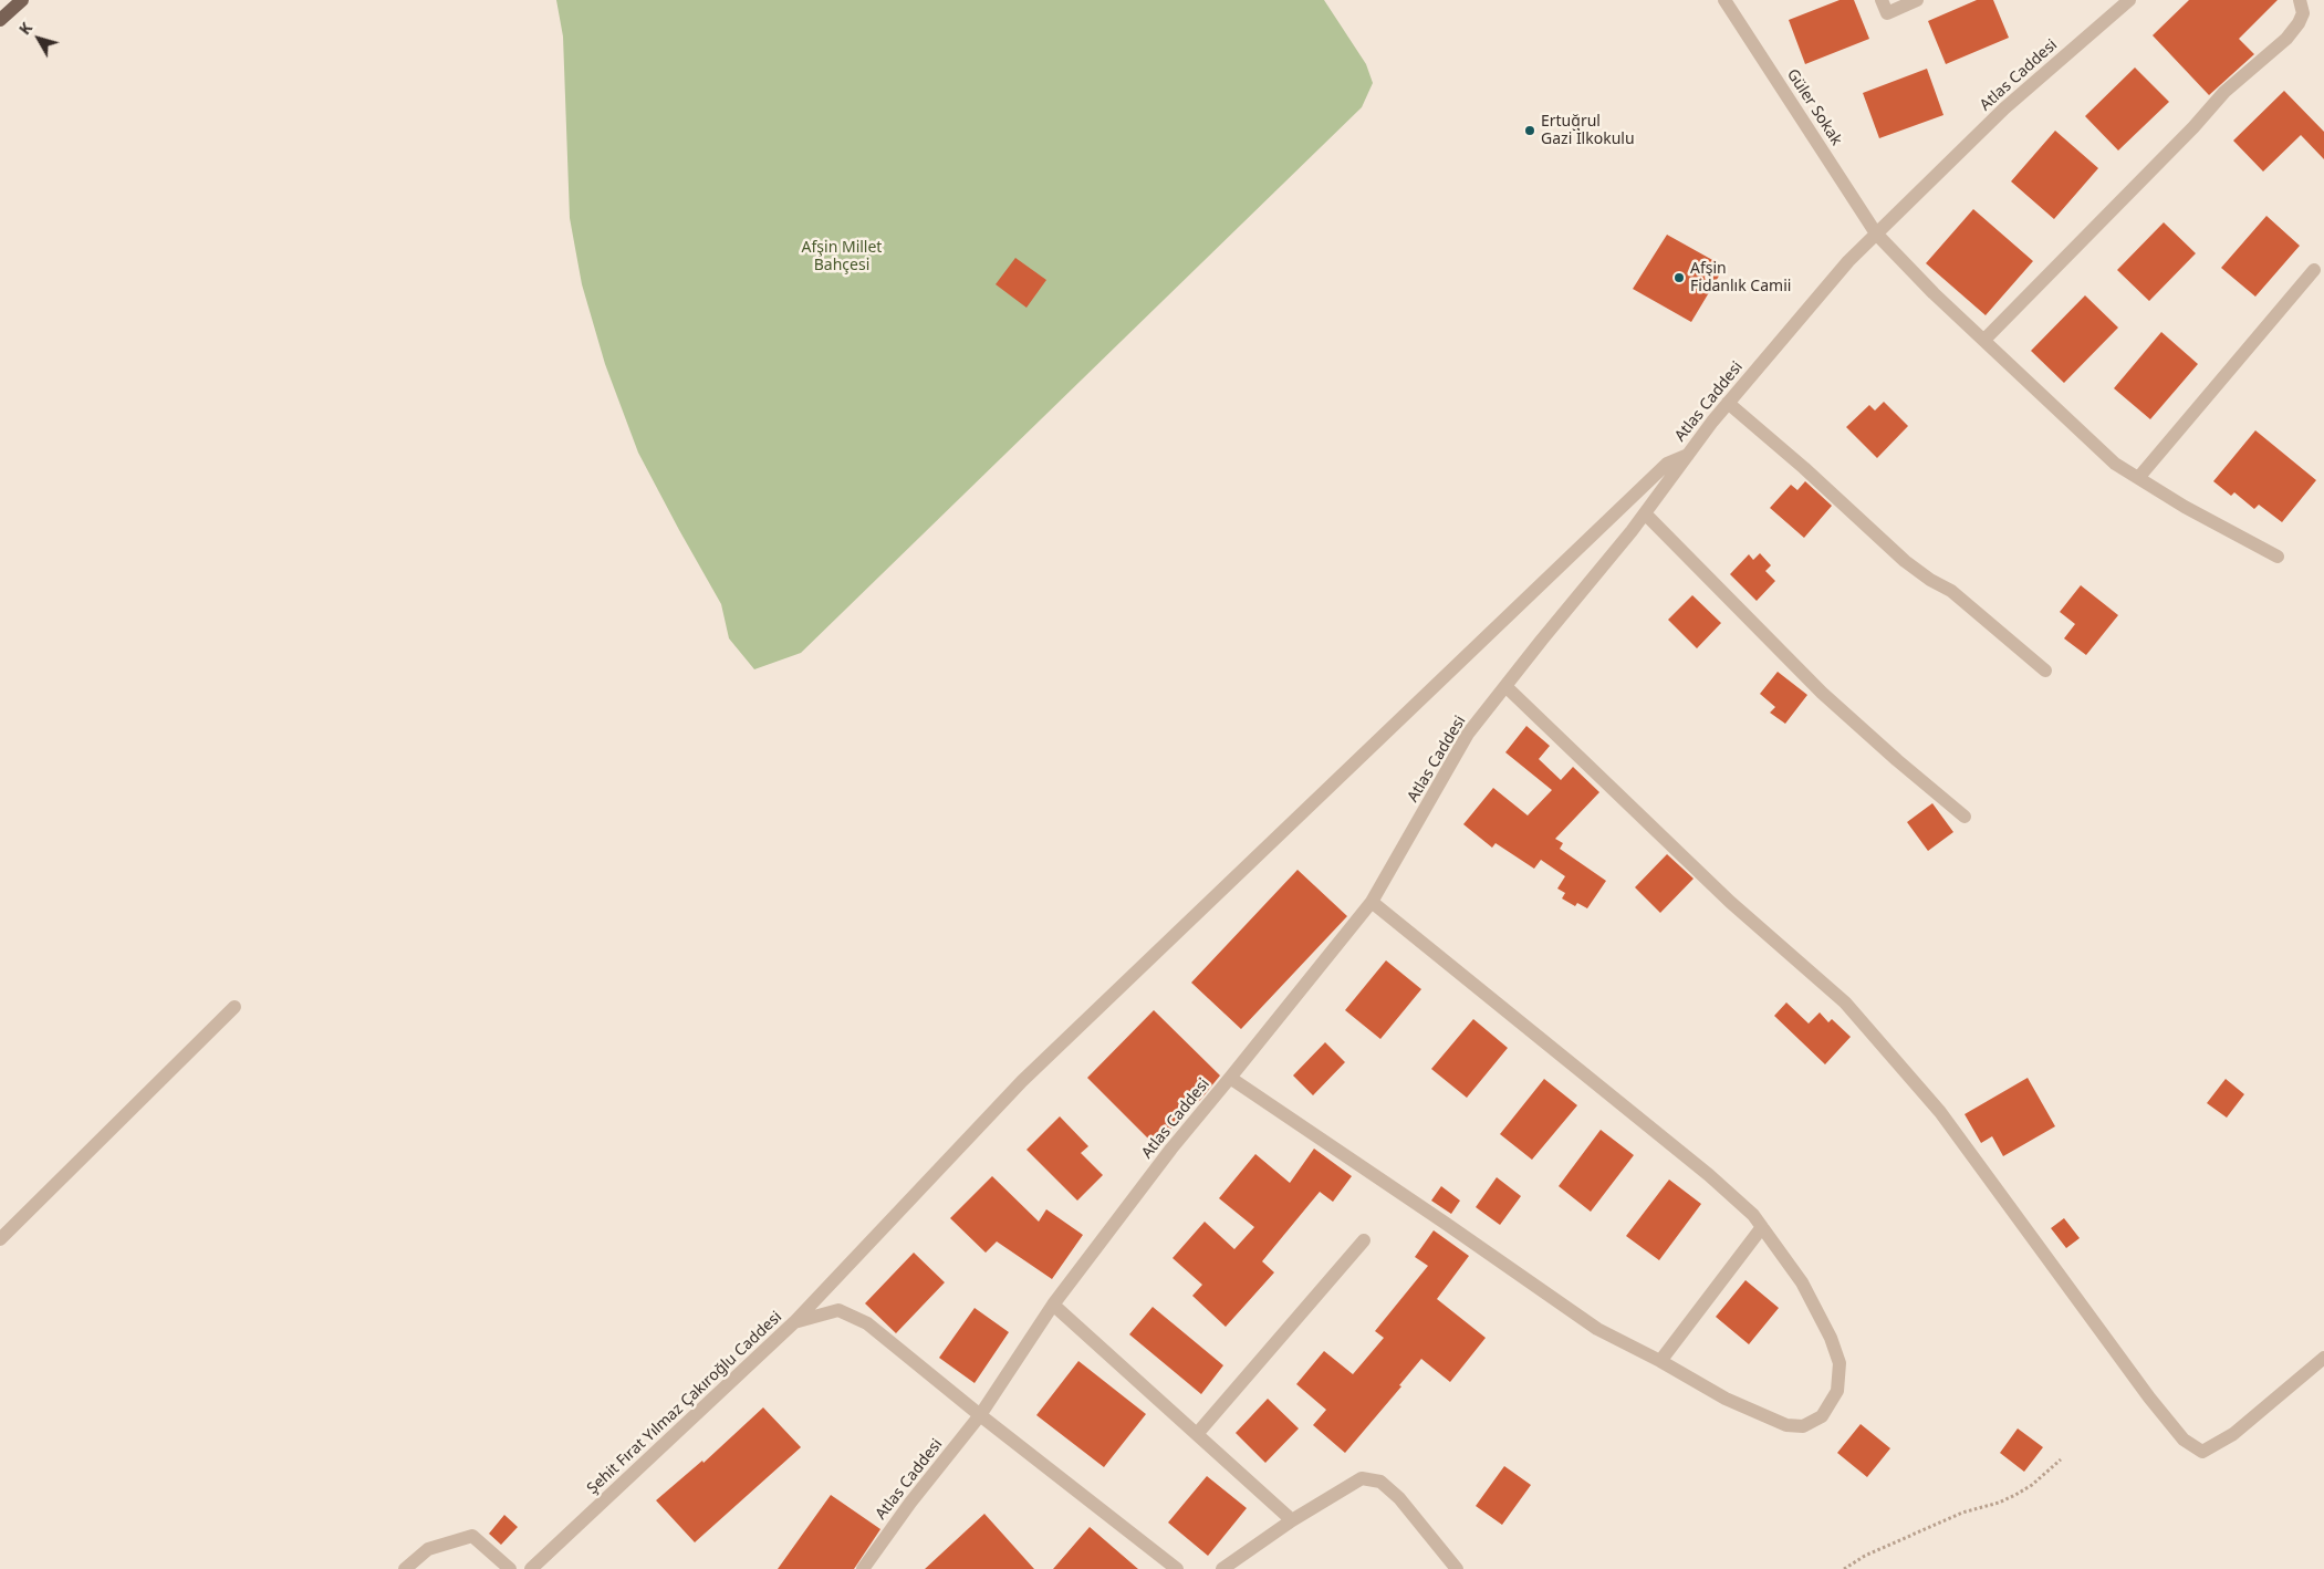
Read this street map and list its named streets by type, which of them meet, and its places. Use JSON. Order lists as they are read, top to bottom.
{
  "streets": {
    "street": ["Atlas Caddesi", "Güler Sokak", "Şehit Fırat Yılmaz Çakıroğlu Caddesi"]
  },
  "crossings": [
    ["Atlas Caddesi", "Güler Sokak"],
    ["Atlas Caddesi", "Şehit Fırat Yılmaz Çakıroğlu Caddesi"]
  ],
  "parks": ["Afşin Millet Bahçesi"],
  "places": ["Ertuğrul Gazi İlkokulu", "Afşin Fidanlık Camii"],
  "north": "top left"
}
